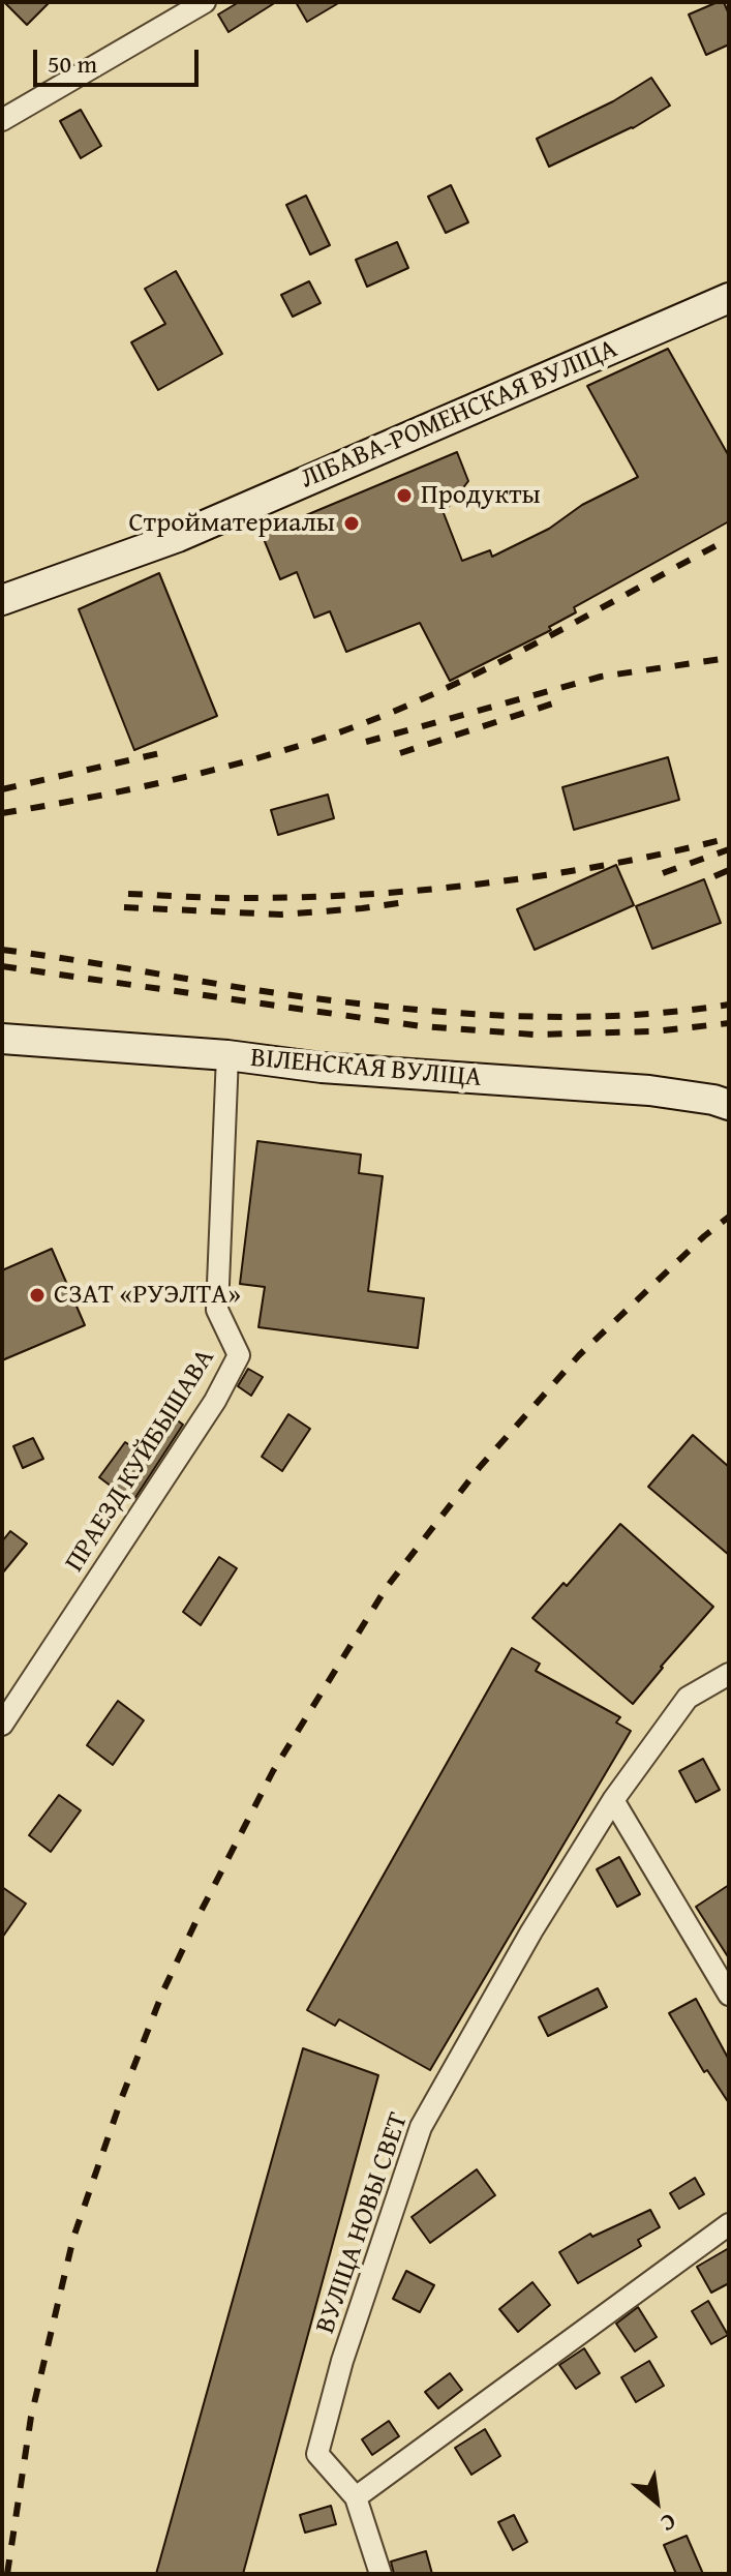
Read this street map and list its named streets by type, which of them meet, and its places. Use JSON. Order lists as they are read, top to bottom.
{
  "streets": {
    "main road": ["ЛІБАВА-РОМЕНСКАЯ ВУЛІЦА", "ВІЛЕНСКАЯ ВУЛІЦА"],
    "street": ["ПРАЕЗД КУЙБЫШАВА", "ВУЛІЦА НОВЫ СВЕТ"]
  },
  "crossings": [
    ["ВІЛЕНСКАЯ ВУЛІЦА", "ПРАЕЗД КУЙБЫШАВА"]
  ],
  "places": ["Продукты", "Стройматериалы", "СЗАТ «РУЭЛТА»"],
  "scale_bar": "50 m",
  "north": "bottom right"
}
